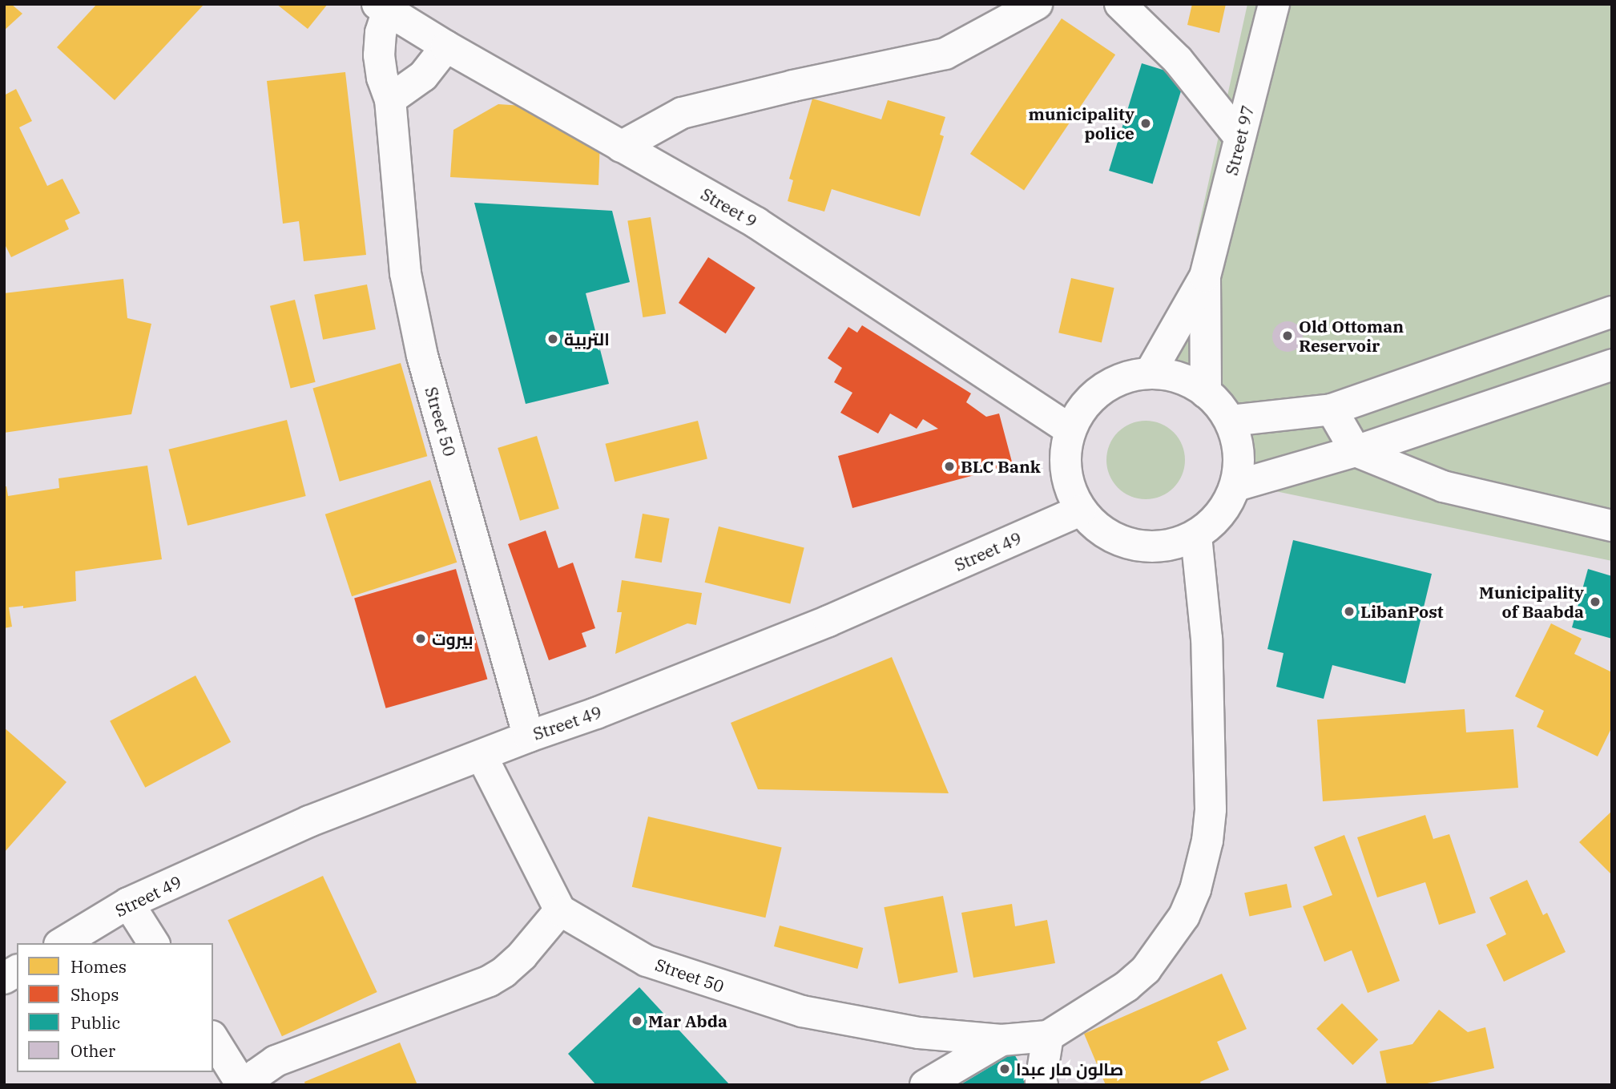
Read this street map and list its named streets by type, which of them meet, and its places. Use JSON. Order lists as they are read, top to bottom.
{
  "streets": {
    "main road": [
      "Street 97",
      "Street 9",
      "Street 50",
      "Street 49"
    ]
  },
  "crossings": [
    ["Street 97", "Street 9"],
    ["Street 97", "Street 49"],
    ["Street 9", "Street 50"],
    ["Street 9", "Street 49"],
    ["Street 50", "Street 49"]
  ],
  "places": [
    "municipality police",
    "Old Ottoman Reservoir",
    "التربية",
    "BLC Bank",
    "Municipality of Baabda",
    "LibanPost",
    "بيروت",
    "Mar Abda",
    "صالون مار عبدا"
  ],
  "legend": [
    "Homes",
    "Shops",
    "Public",
    "Other"
  ]
}
